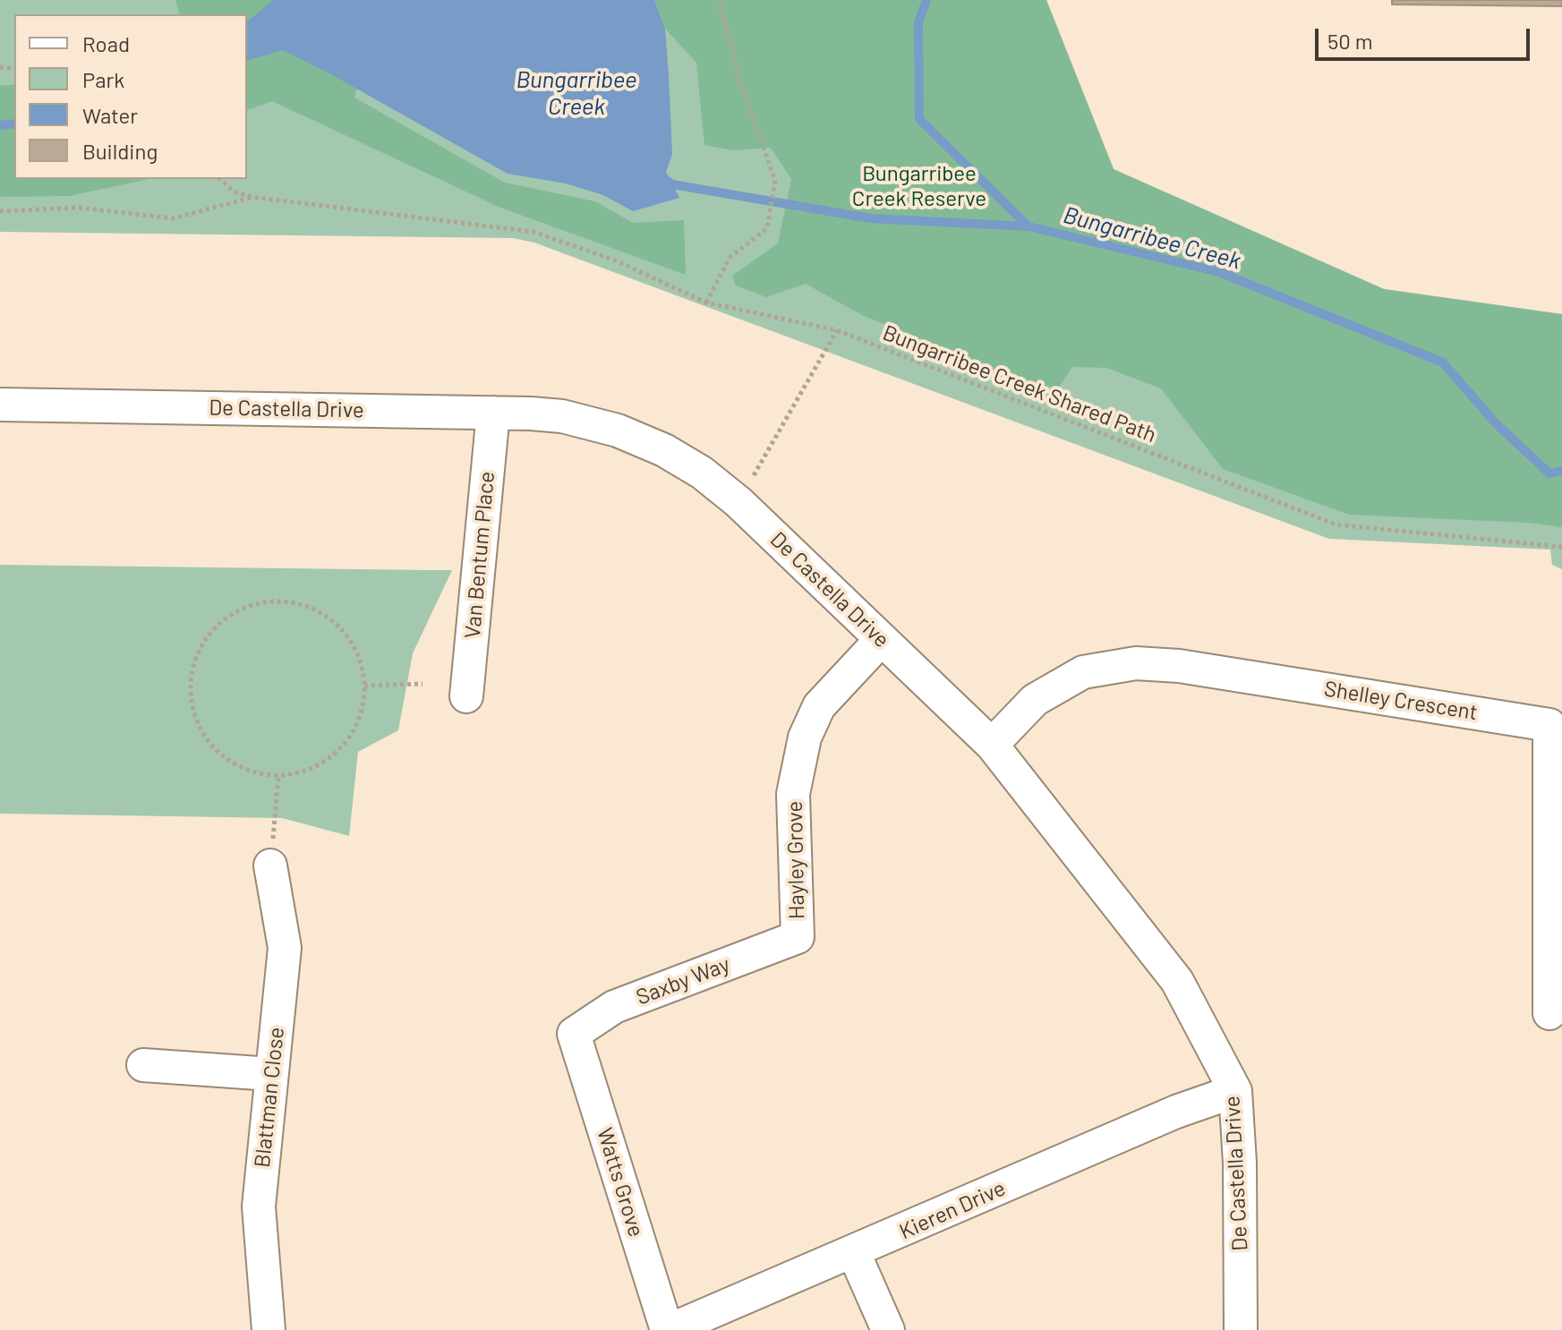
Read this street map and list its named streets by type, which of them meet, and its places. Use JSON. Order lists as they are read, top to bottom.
{
  "streets": {
    "street": [
      "De Castella Drive",
      "Van Bentum Place",
      "Shelley Crescent",
      "Hayley Grove",
      "Saxby Way",
      "Blattman Close",
      "Watts Grove",
      "Kieren Drive"
    ],
    "path": ["Bungarribee Creek Shared Path"]
  },
  "crossings": [
    ["De Castella Drive", "Van Bentum Place"],
    ["De Castella Drive", "Shelley Crescent"],
    ["De Castella Drive", "Hayley Grove"],
    ["De Castella Drive", "Kieren Drive"],
    ["Hayley Grove", "Saxby Way"],
    ["Saxby Way", "Watts Grove"],
    ["Watts Grove", "Kieren Drive"]
  ],
  "water": ["Bungarribee Creek"],
  "parks": ["Bungarribee Creek Reserve"],
  "legend": [
    "Road",
    "Park",
    "Water",
    "Building"
  ],
  "scale_bar": "50 m"
}
